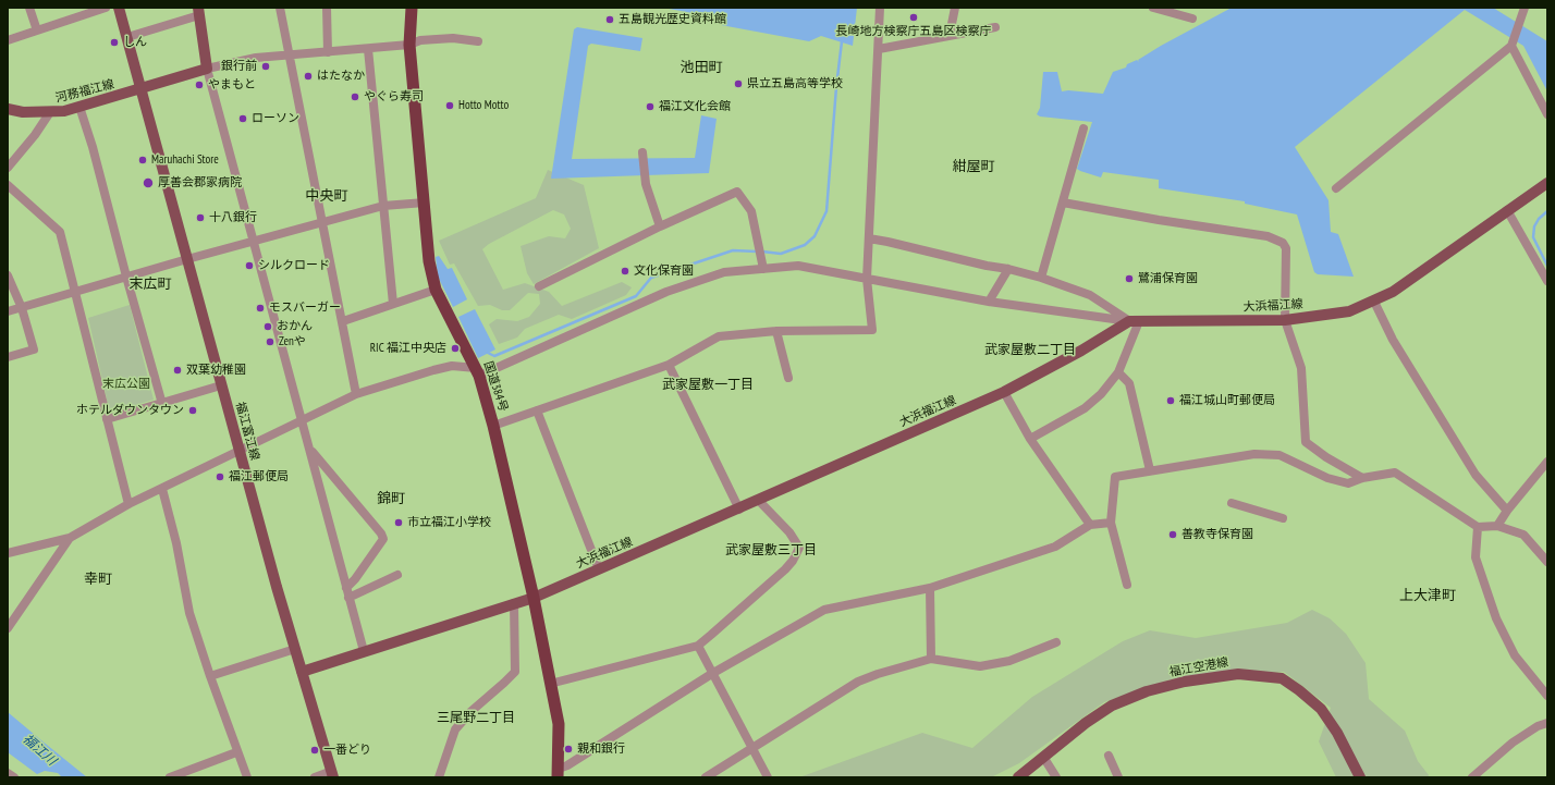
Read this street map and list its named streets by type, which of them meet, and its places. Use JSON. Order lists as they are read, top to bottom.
{
  "streets": {
    "highway": ["国道384号"],
    "main road": [
      "河務福江線",
      "大浜福江線",
      "福江富江線",
      "福江空港線"
    ]
  },
  "crossings": [
    ["河務福江線", "福江富江線"],
    ["大浜福江線", "国道384号"],
    ["大浜福江線", "福江富江線"]
  ],
  "districts": [
    "池田町",
    "紺屋町",
    "中央町",
    "末広町",
    "武家屋敷二丁目",
    "武家屋敷一丁目",
    "錦町",
    "武家屋敷三丁目",
    "幸町",
    "上大津町",
    "三尾野二丁目"
  ],
  "water": ["福江川"],
  "parks": ["末広公園"],
  "places": [
    "長崎地方検察庁五島区検察庁",
    "五島観光歴史資料館",
    "しん",
    "銀行前",
    "はたなか",
    "県立五島高等学校",
    "やまもと",
    "やぐら寿司",
    "Hotto Motto",
    "福江文化会館",
    "ローソン",
    "Maruhachi Store",
    "厚善会郡家病院",
    "十八銀行",
    "シルクロード",
    "文化保育園",
    "鷺浦保育園",
    "モスバーガー",
    "おかん",
    "Zenや",
    "RIC 福江中央店",
    "双葉幼稚園",
    "福江城山町郵便局",
    "ホテルダウンタウン",
    "福江郵便局",
    "市立福江小学校",
    "善教寺保育園",
    "親和銀行",
    "一番どり"
  ]
}
